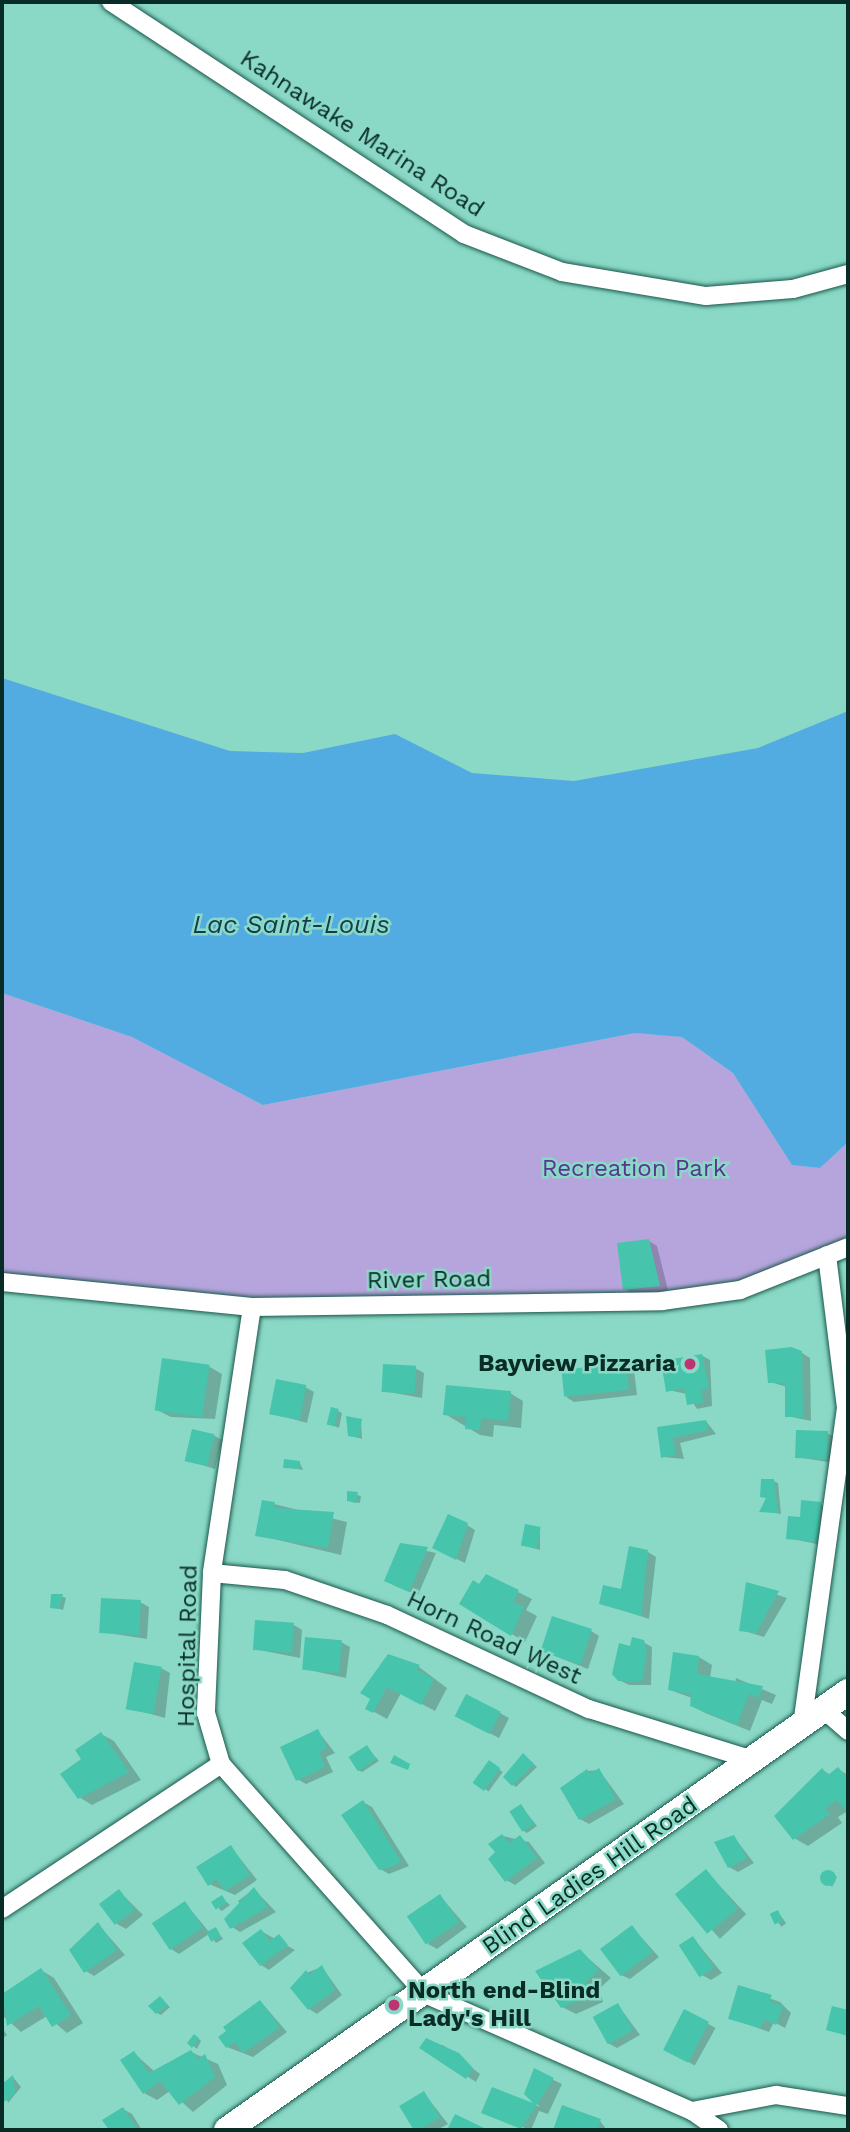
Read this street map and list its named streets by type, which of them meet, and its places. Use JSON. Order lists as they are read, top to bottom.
{
  "streets": {
    "street": [
      "Kahnawake Marina Road",
      "River Road",
      "Horn Road West",
      "Hospital Road",
      "Blind Ladies Hill Road"
    ]
  },
  "crossings": [
    ["River Road", "Hospital Road"],
    ["Horn Road West", "Hospital Road"],
    ["Horn Road West", "Blind Ladies Hill Road"],
    ["Hospital Road", "Blind Ladies Hill Road"]
  ],
  "water": ["Lac Saint-Louis"],
  "parks": ["Recreation Park"],
  "places": ["Bayview Pizzaria", "North end-Blind Lady's Hill"]
}
